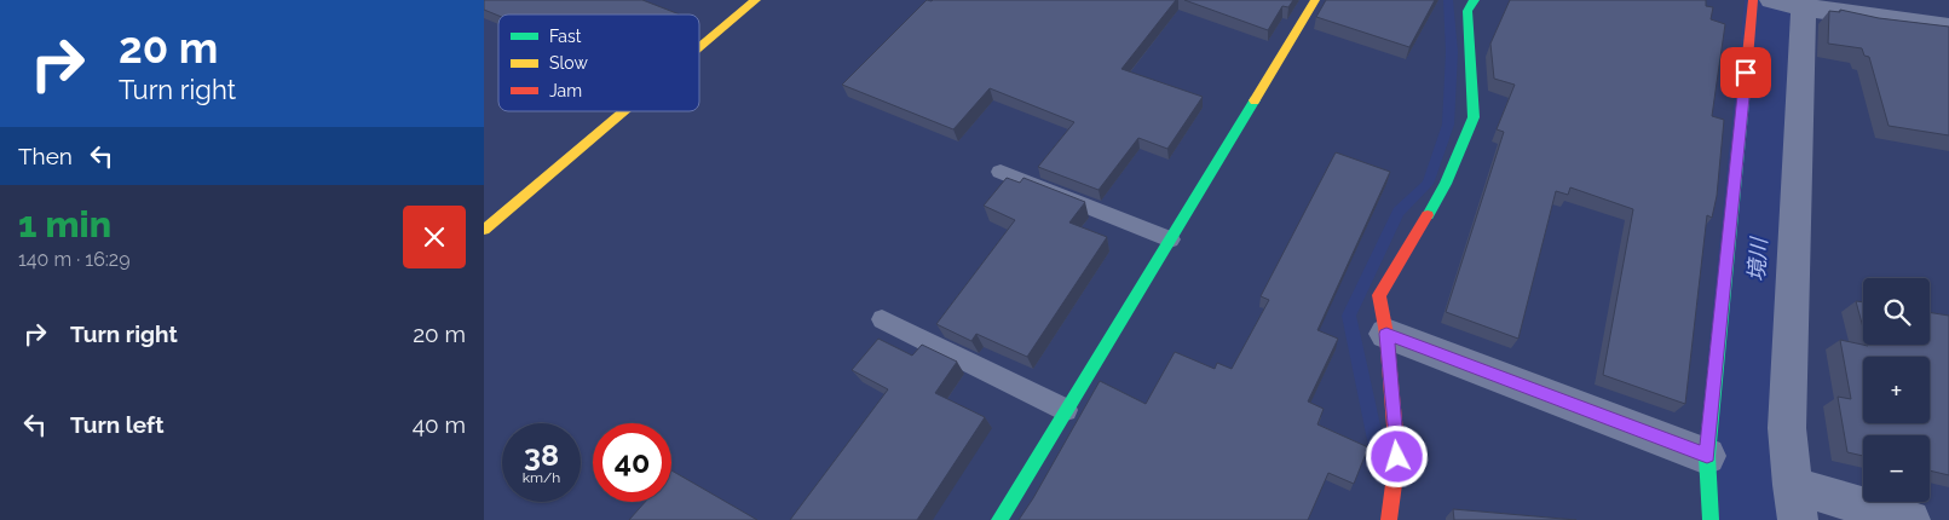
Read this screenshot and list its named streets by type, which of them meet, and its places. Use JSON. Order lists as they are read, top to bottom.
{
  "water": ["境川"],
  "legend": ["Fast", "Slow", "Jam"],
  "page": {
    "turn": ["20 m", "Turn right"],
    "then": "Then",
    "heading": ["1 min", "140 m · 16:29"],
    "map_buttons": ["+", "−"],
    "list": [
      {
        "name": "Turn right",
        "value": "20 m"
      },
      {
        "name": "Turn left",
        "value": "40 m"
      }
    ],
    "speed": "38 km/h",
    "limit": "40"
  }
}
